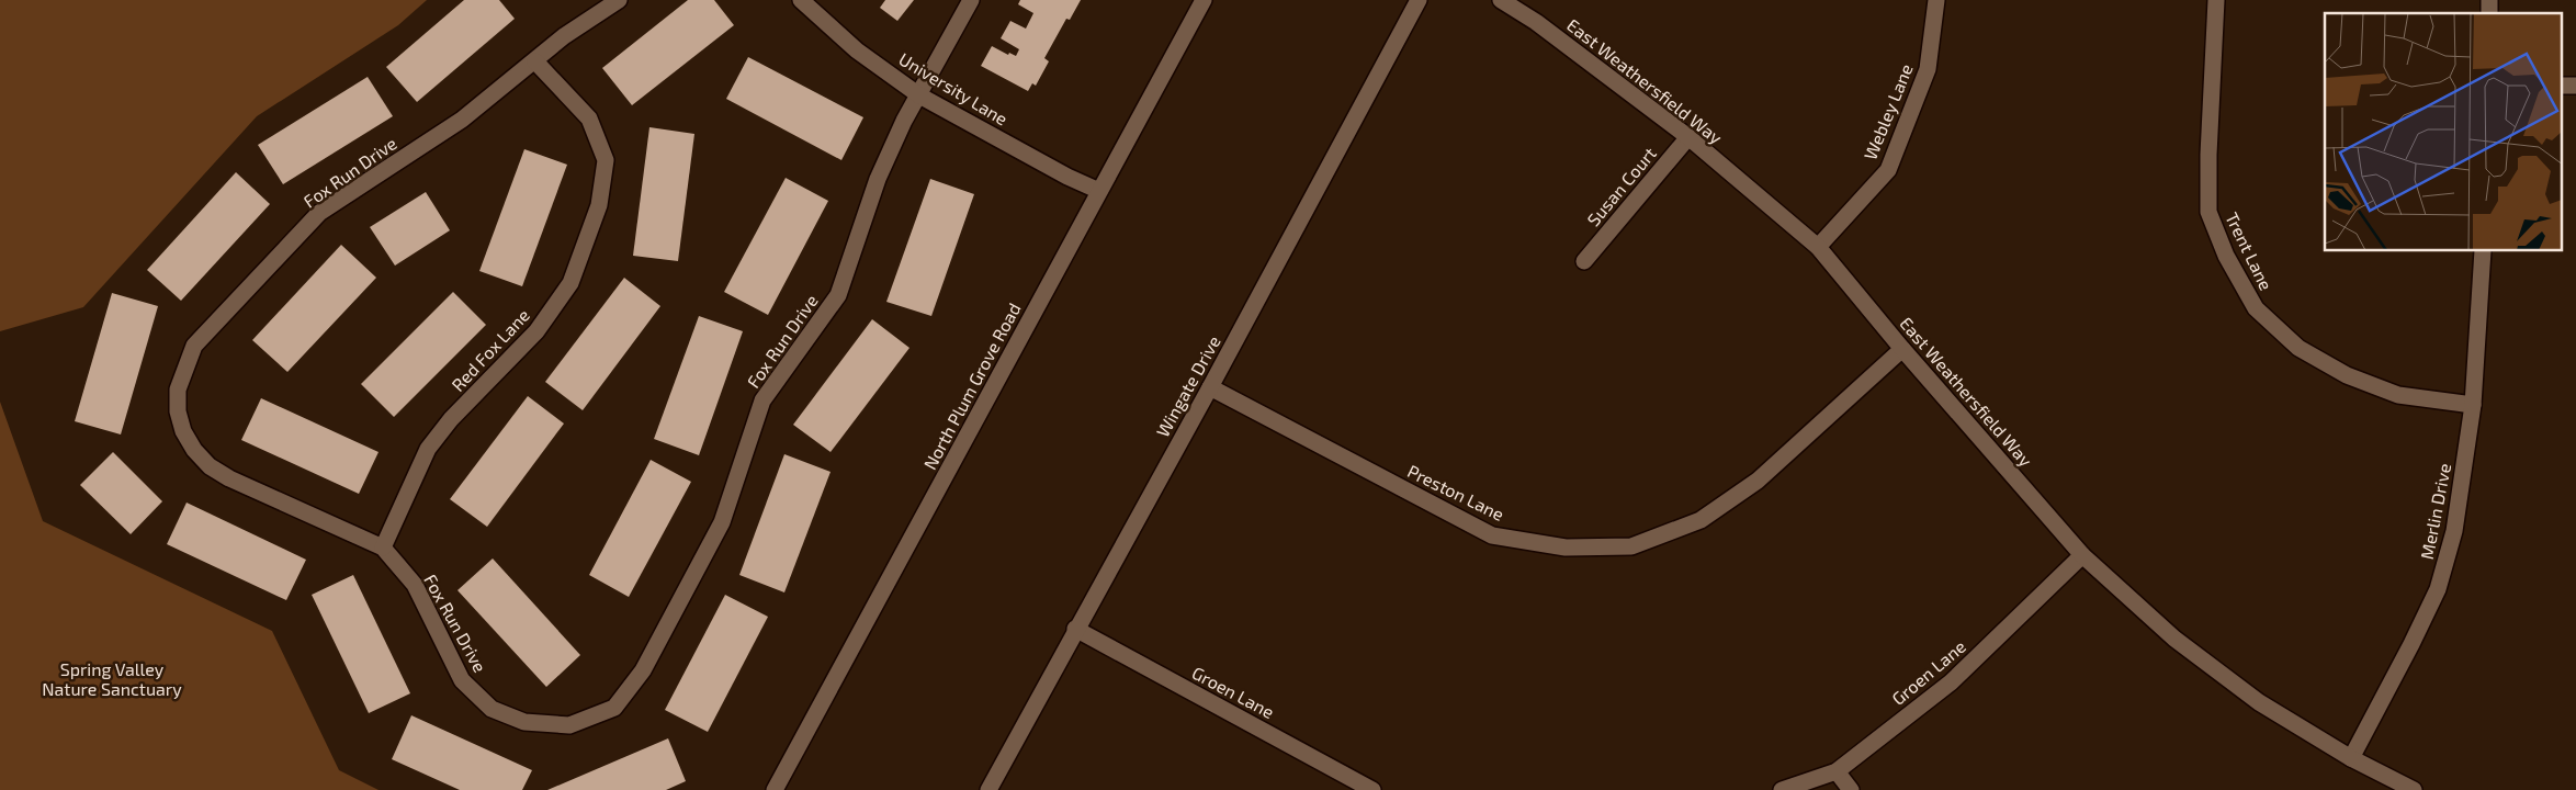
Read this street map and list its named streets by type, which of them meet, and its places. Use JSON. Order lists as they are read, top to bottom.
{
  "streets": {
    "street": [
      "East Weathersfield Way",
      "University Lane",
      "Webley Lane",
      "Fox Run Drive",
      "Susan Court",
      "Trent Lane",
      "Red Fox Lane",
      "North Plum Grove Road",
      "Wingate Drive",
      "Preston Lane",
      "Merlin Drive",
      "Groen Lane"
    ]
  },
  "crossings": [
    ["East Weathersfield Way", "Webley Lane"],
    ["East Weathersfield Way", "Susan Court"],
    ["East Weathersfield Way", "Preston Lane"],
    ["East Weathersfield Way", "Merlin Drive"],
    ["East Weathersfield Way", "Groen Lane"],
    ["University Lane", "Fox Run Drive"],
    ["University Lane", "North Plum Grove Road"],
    ["Fox Run Drive", "Red Fox Lane"],
    ["Trent Lane", "Merlin Drive"],
    ["Wingate Drive", "Preston Lane"],
    ["Wingate Drive", "Groen Lane"]
  ],
  "parks": ["Spring Valley Nature Sanctuary"]
}
